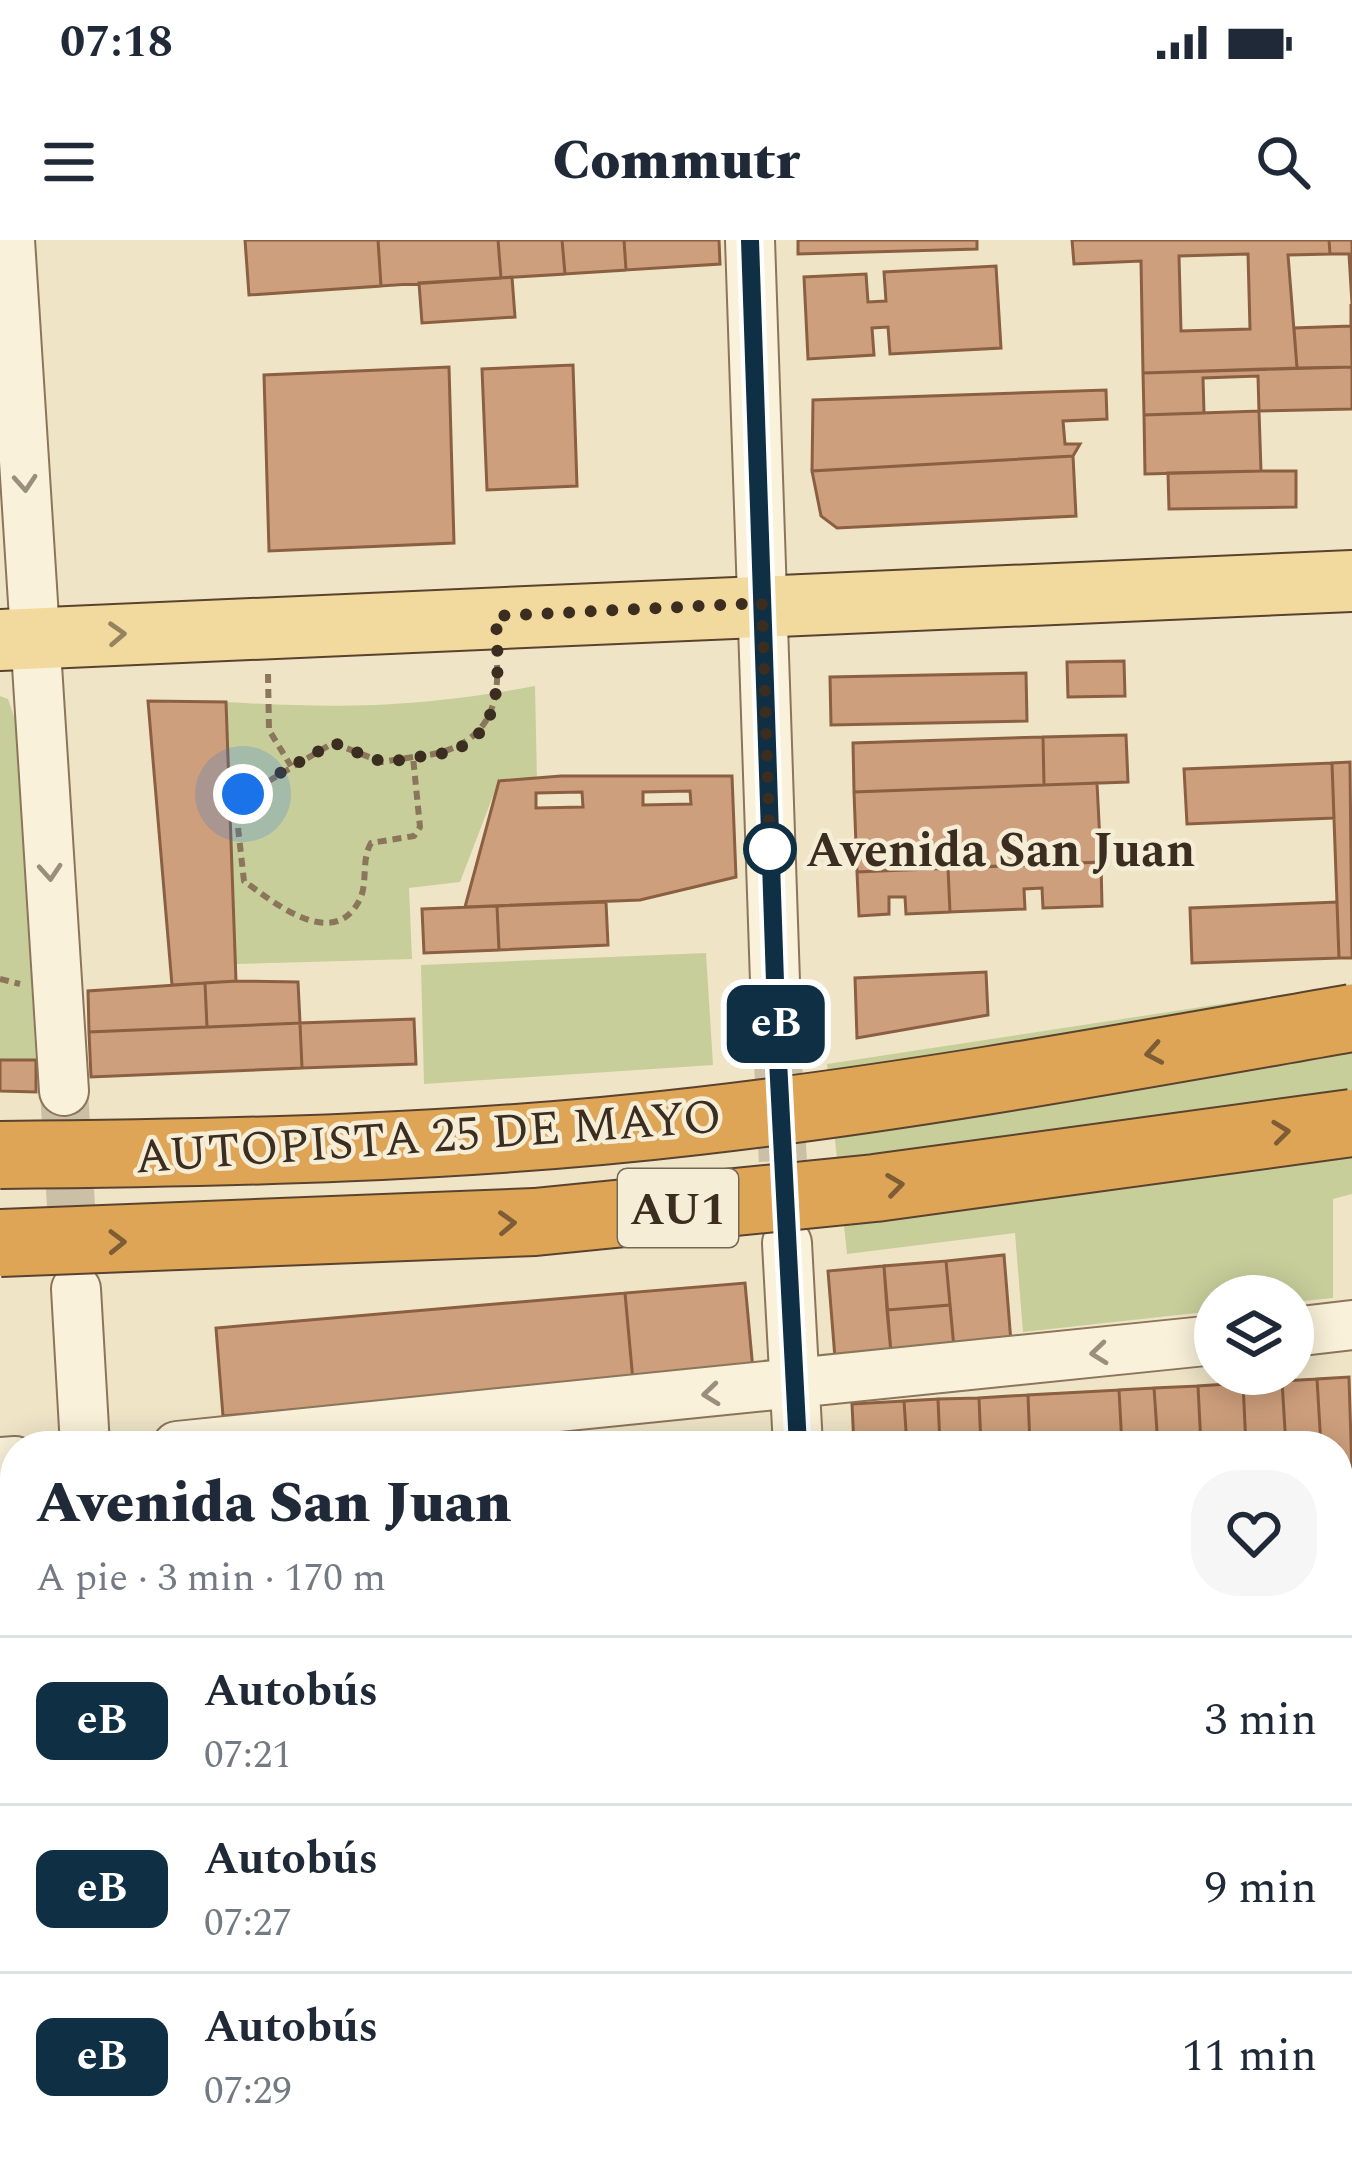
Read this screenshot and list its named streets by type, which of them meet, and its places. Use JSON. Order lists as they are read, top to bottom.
{
  "streets": {
    "highway": ["AUTOPISTA 25 DE MAYO", "AU1"]
  },
  "places": ["Avenida San Juan"],
  "lines": ["bus line eB"],
  "page": {
    "status": "07:18",
    "header": "Commutr",
    "on_map": "eB",
    "heading": ["Avenida San Juan", "A pie · 3 min · 170 m"],
    "list": [
      {
        "mark": "eB",
        "name": "Autobús",
        "note": "07:21",
        "value": "3 min"
      },
      {
        "mark": "eB",
        "name": "Autobús",
        "note": "07:27",
        "value": "9 min"
      },
      {
        "mark": "eB",
        "name": "Autobús",
        "note": "07:29",
        "value": "11 min"
      }
    ]
  }
}
